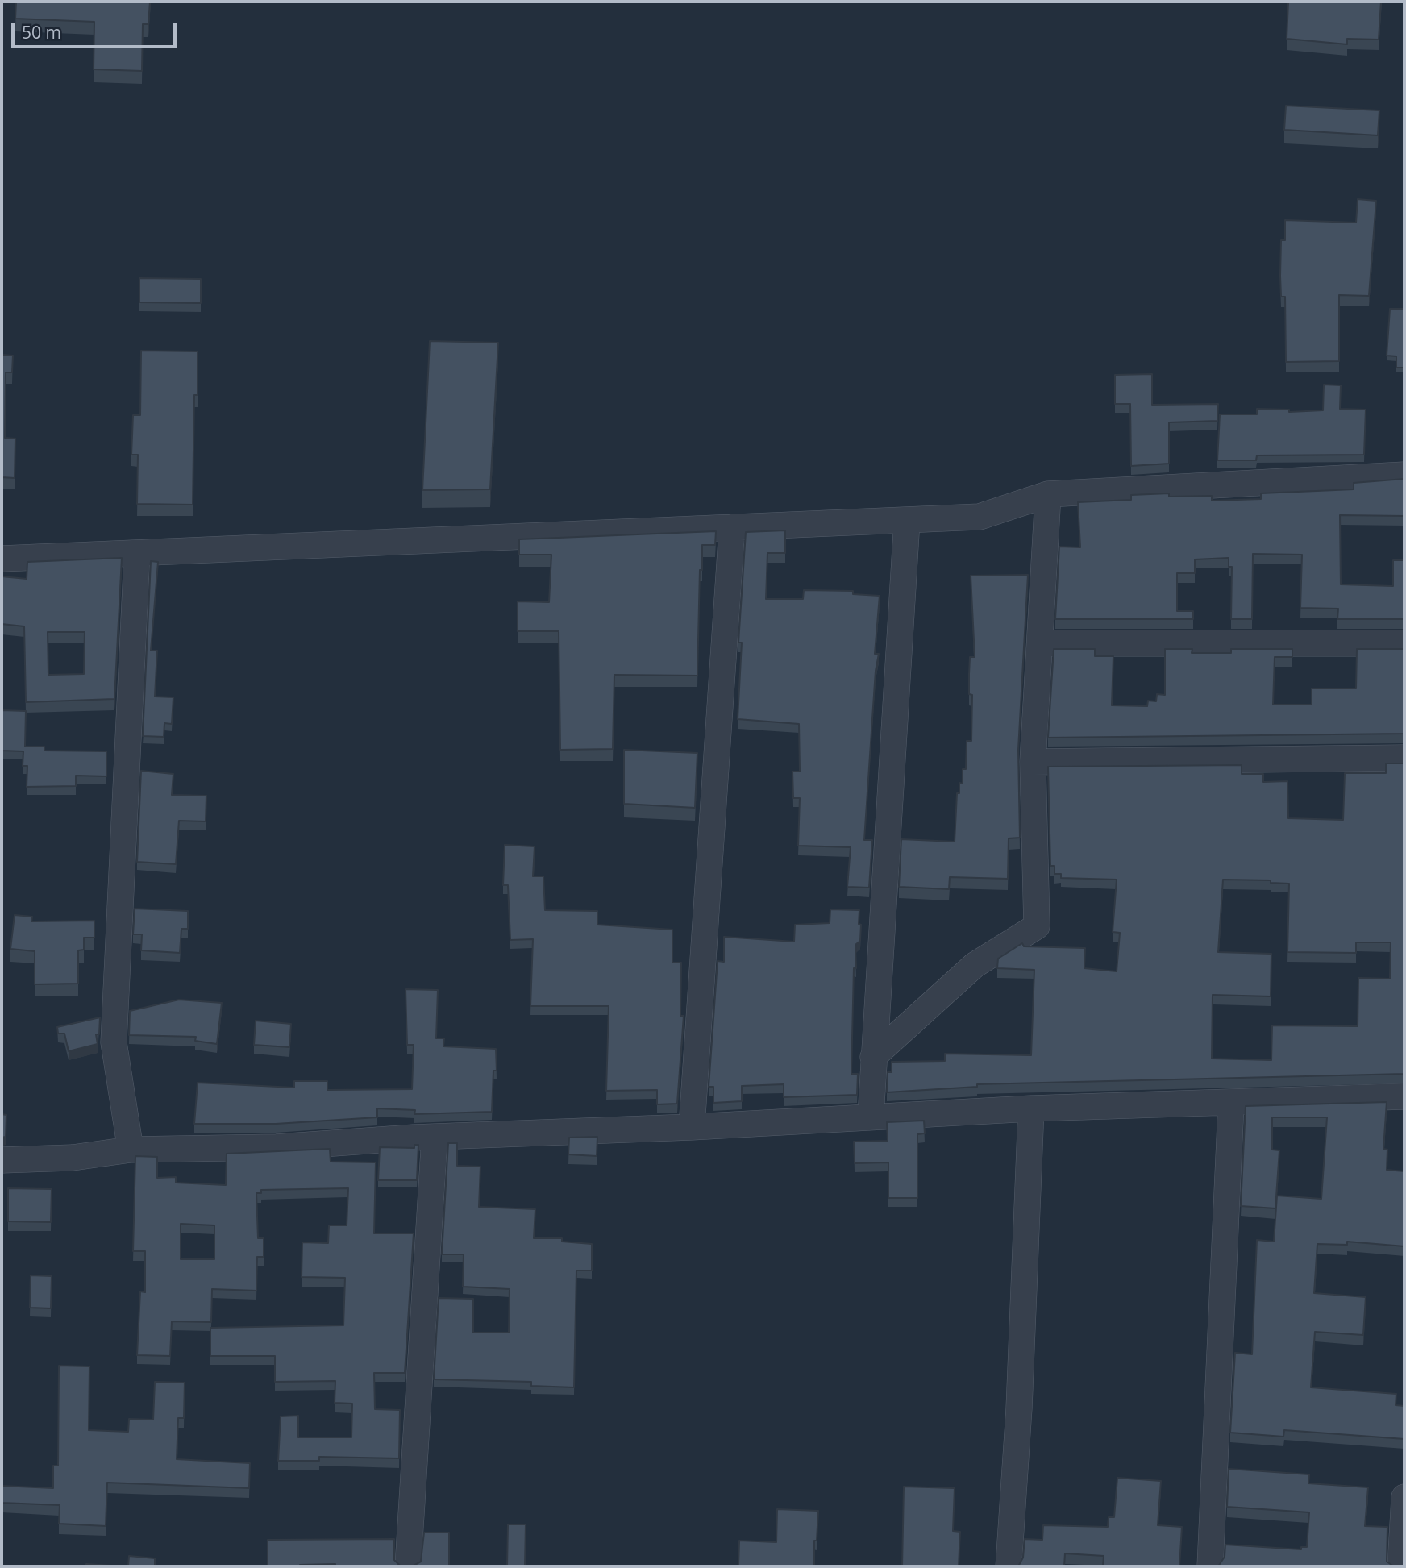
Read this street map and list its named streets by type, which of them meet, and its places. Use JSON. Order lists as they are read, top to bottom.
{
  "scale_bar": "50 m"
}
